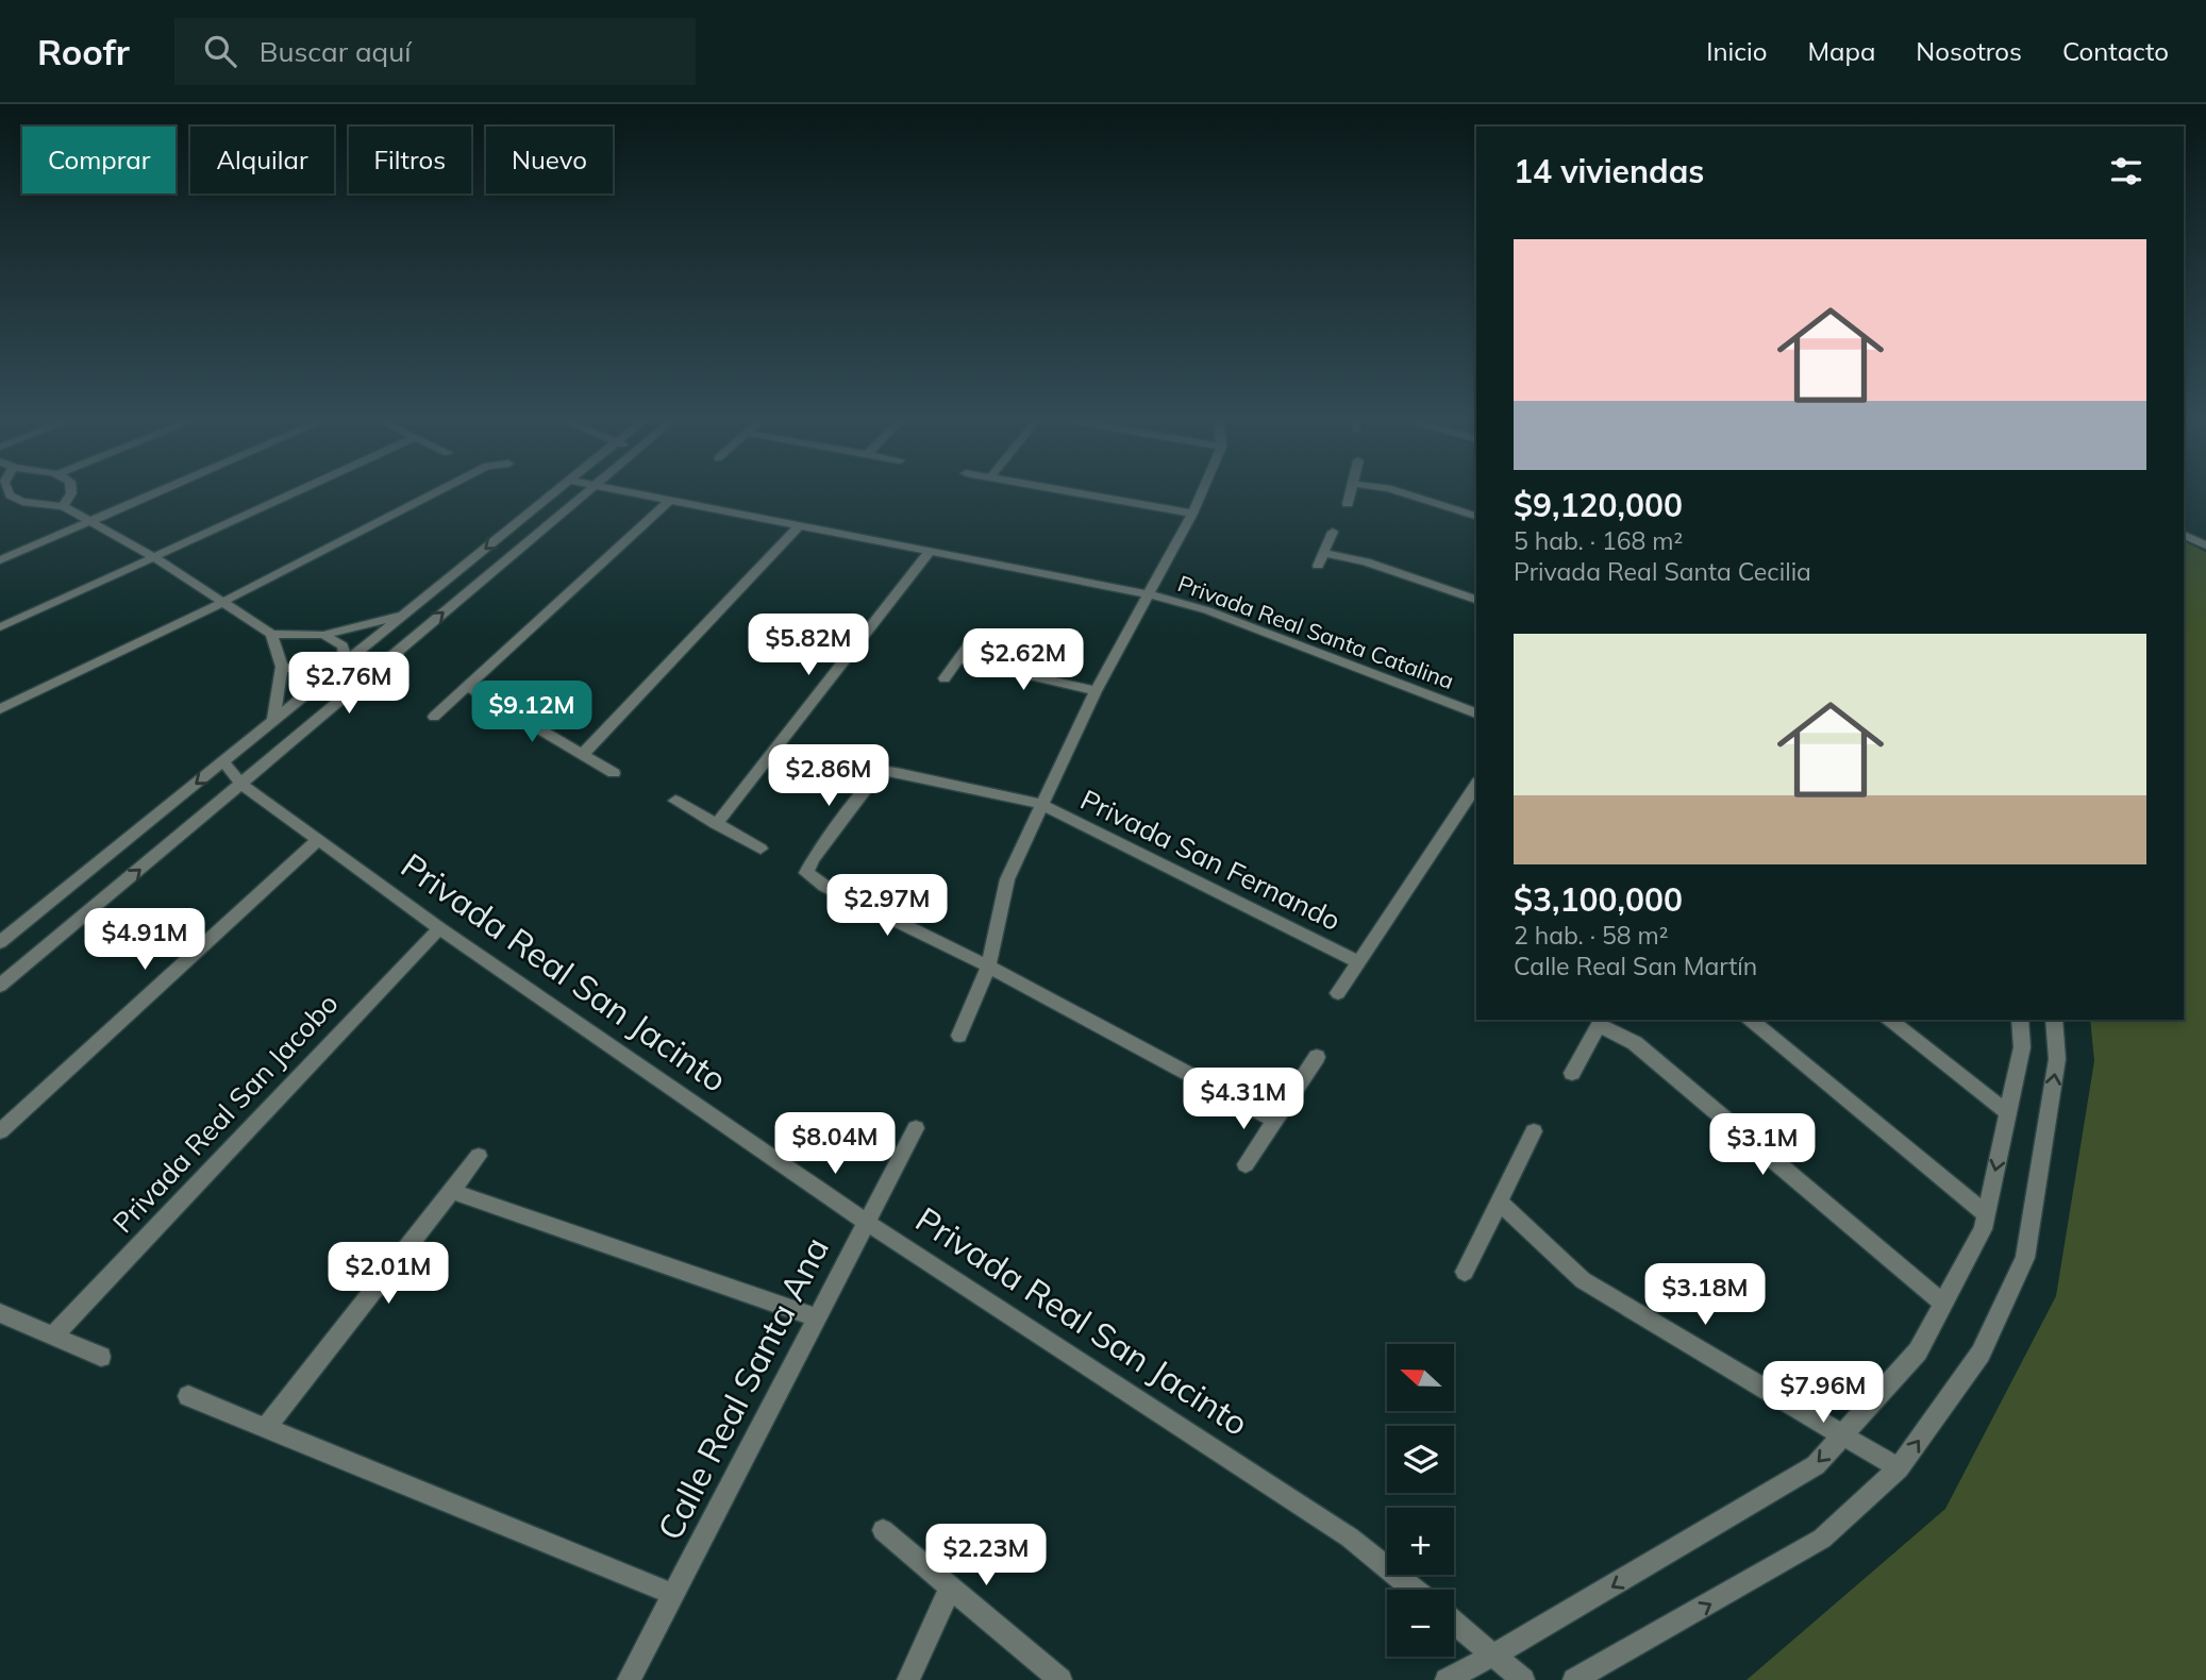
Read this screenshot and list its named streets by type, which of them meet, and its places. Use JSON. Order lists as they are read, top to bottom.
{
  "streets": {
    "street": [
      "Privada Real Santa Catalina",
      "Privada San Fernando",
      "Privada Real San Jacinto",
      "Privada Real San Jacobo",
      "Calle Real Santa Ana"
    ]
  },
  "crossings": [
    ["Privada Real San Jacinto", "Privada Real San Jacobo"],
    ["Privada Real San Jacinto", "Calle Real Santa Ana"]
  ],
  "north": "left",
  "page": {
    "header": "Roofr",
    "search": "Buscar aquí",
    "nav": [
      "Inicio",
      "Mapa",
      "Nosotros",
      "Contacto"
    ],
    "chip": [
      "Comprar",
      "Alquilar",
      "Filtros",
      "Nuevo"
    ],
    "heading": "14 viviendas",
    "list": [
      {
        "name": "$9,120,000",
        "note": "5 hab. · 168 m² · Privada Real Santa Cecilia"
      },
      {
        "name": "$3,100,000",
        "note": "2 hab. · 58 m² · Calle Real San Martín"
      }
    ],
    "price": [
      "$5.82M",
      "$2.62M",
      "$2.76M",
      "$9.12M",
      "$2.86M",
      "$2.97M",
      "$4.91M",
      "$4.31M",
      "$8.04M",
      "$3.1M",
      "$2.01M",
      "$3.18M",
      "$7.96M",
      "$2.23M"
    ],
    "map_buttons": ["+", "−"]
  }
}
